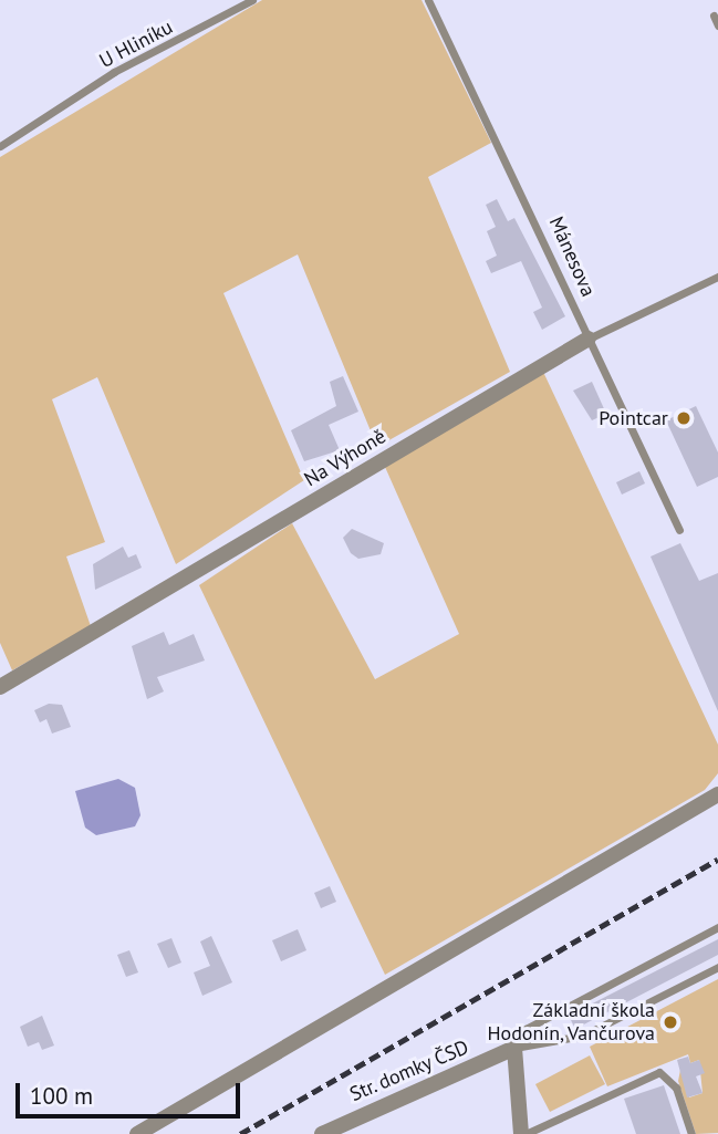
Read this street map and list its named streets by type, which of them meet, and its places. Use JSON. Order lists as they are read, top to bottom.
{
  "streets": {
    "street": ["Na Výhoně", "Str. domky ČSD"],
    "lane": ["U Hliníku", "Mánesova"]
  },
  "crossings": [
    ["Mánesova", "Na Výhoně"]
  ],
  "places": ["Pointcar", "Základní škola Hodonín, Vančurova"],
  "scale_bar": "100 m"
}
